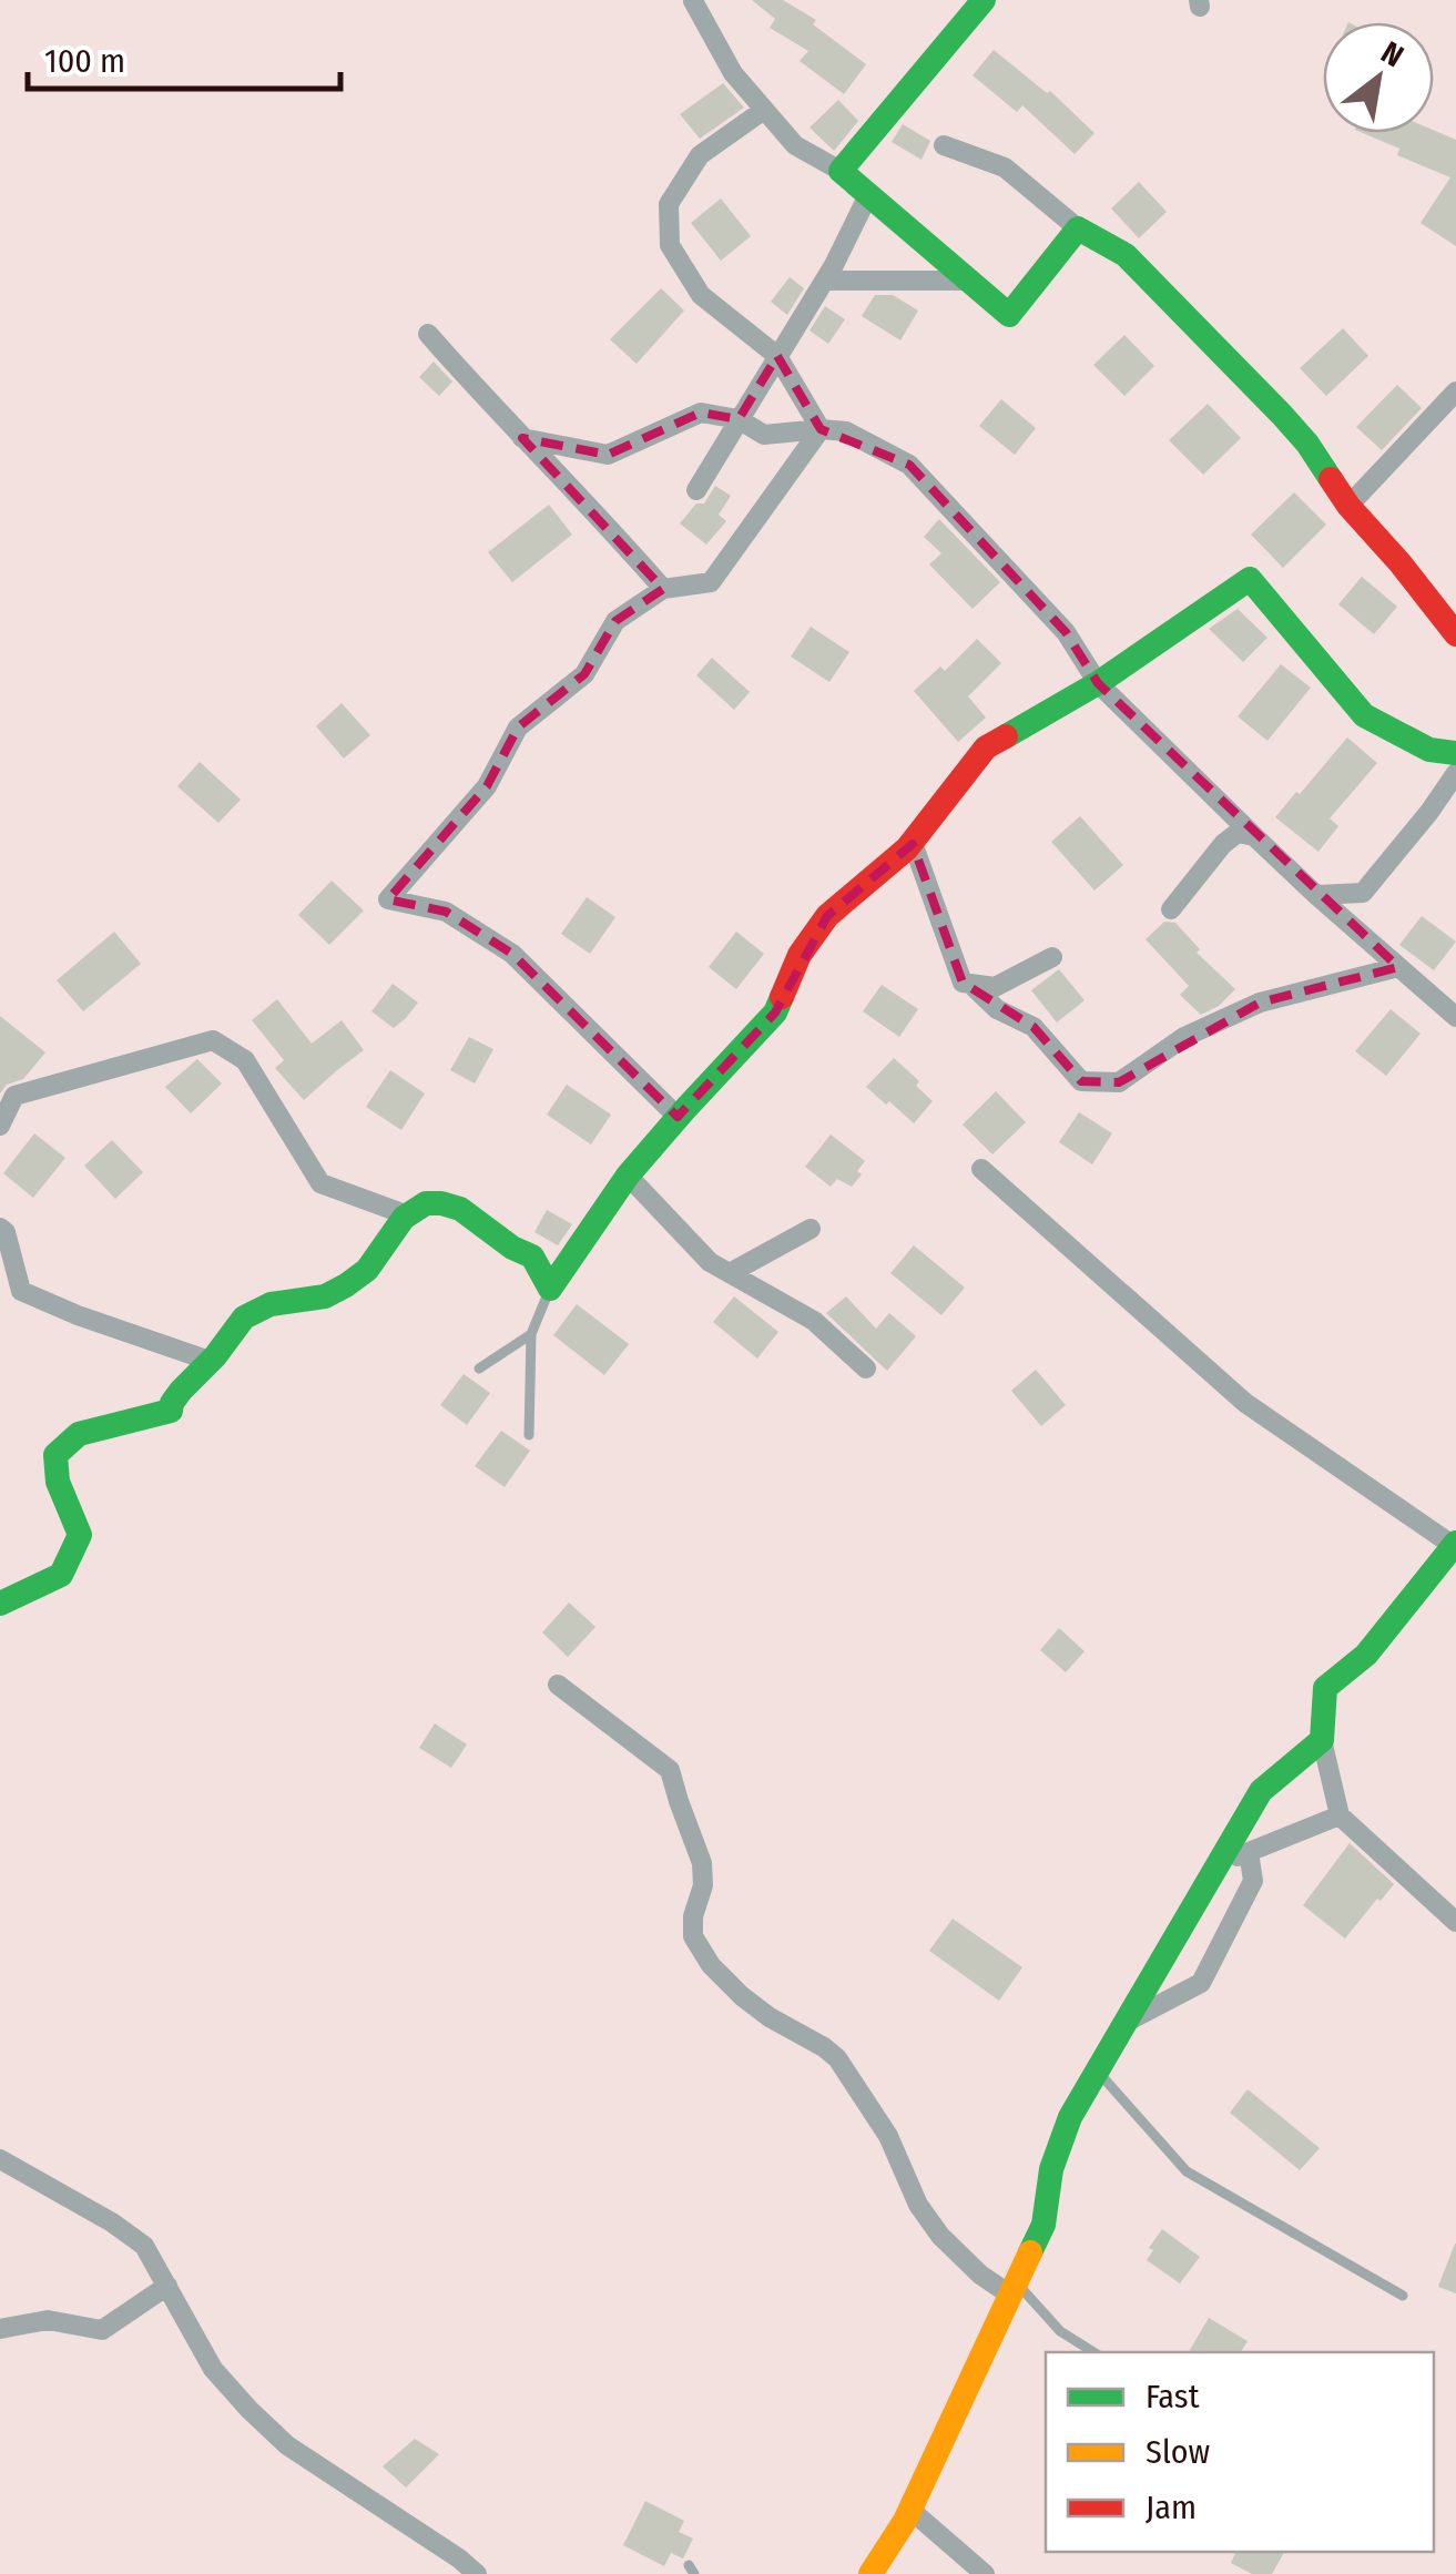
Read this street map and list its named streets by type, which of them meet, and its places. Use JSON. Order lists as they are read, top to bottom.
{
  "legend": ["Fast", "Slow", "Jam"],
  "scale_bar": "100 m",
  "north": "top right"
}
